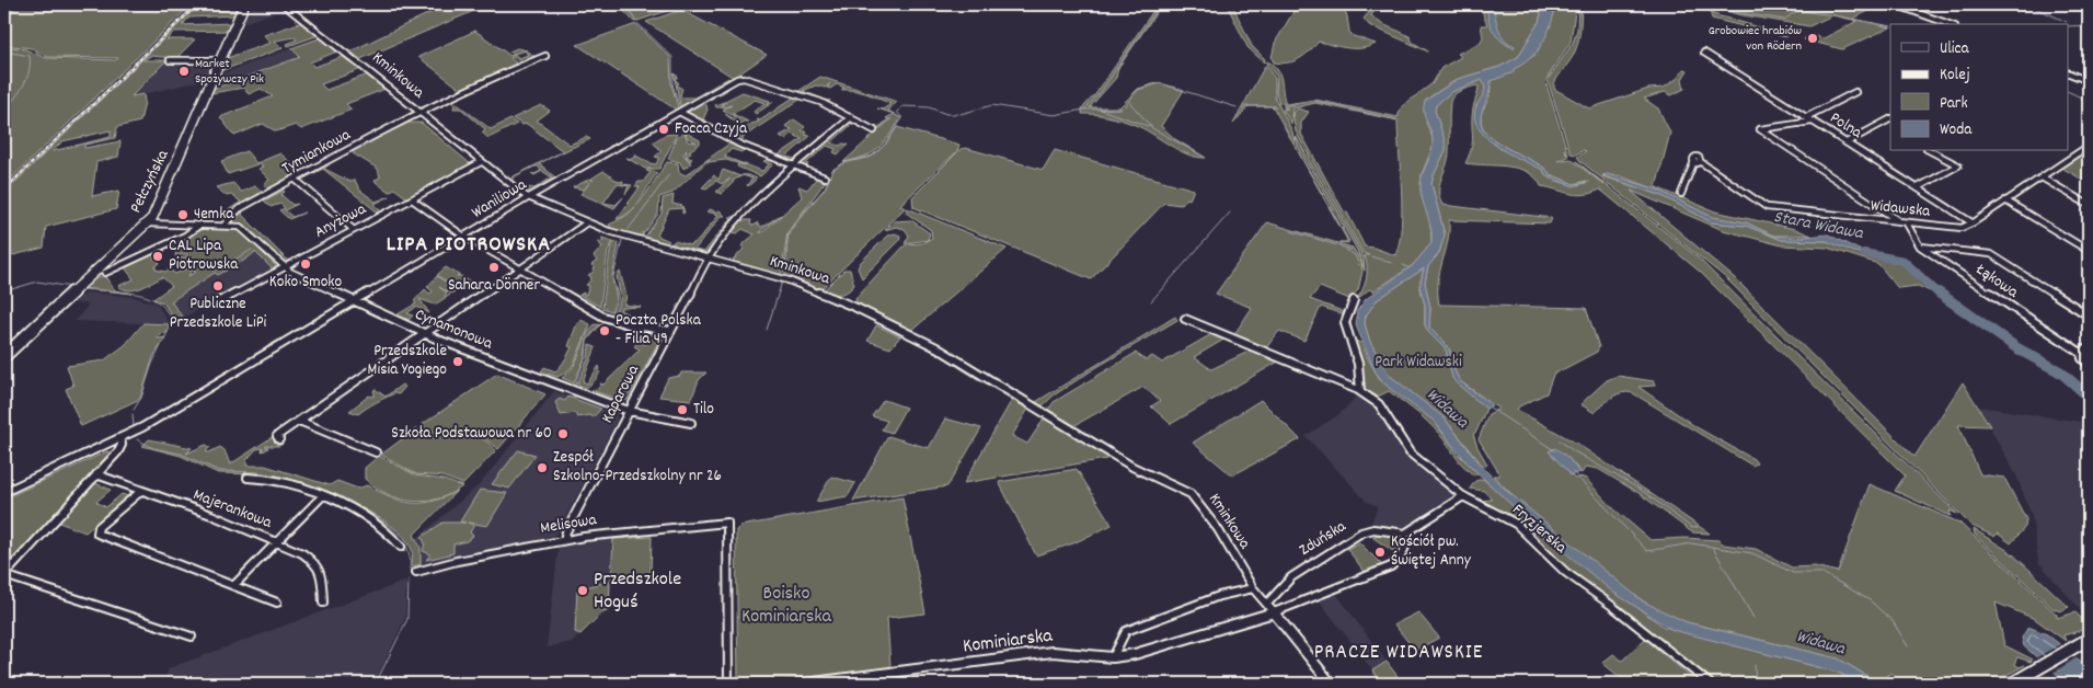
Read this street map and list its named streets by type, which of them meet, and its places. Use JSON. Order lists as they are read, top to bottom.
{
  "streets": {
    "main road": ["Pełczyńska"],
    "street": [
      "Kminkowa",
      "Polna",
      "Tymiankowa",
      "Waniliowa",
      "Widawska",
      "Anyżowa",
      "Łąkowa",
      "Cynamonowa",
      "Kaparowa",
      "Majerankowa",
      "Melisowa",
      "Fryzjerska",
      "Zduńska",
      "Kominiarska"
    ]
  },
  "crossings": [
    ["Kminkowa", "Tymiankowa"],
    ["Kminkowa", "Waniliowa"],
    ["Kminkowa", "Anyżowa"],
    ["Kminkowa", "Kaparowa"],
    ["Kminkowa", "Zduńska"],
    ["Kminkowa", "Kominiarska"],
    ["Polna", "Widawska"],
    ["Polna", "Łąkowa"],
    ["Tymiankowa", "Cynamonowa"],
    ["Waniliowa", "Cynamonowa"],
    ["Waniliowa", "Kaparowa"],
    ["Widawska", "Łąkowa"],
    ["Anyżowa", "Cynamonowa"],
    ["Cynamonowa", "Kaparowa"],
    ["Kaparowa", "Melisowa"],
    ["Zduńska", "Kominiarska"]
  ],
  "districts": ["LIPA PIOTROWSKA", "PRACZE WIDAWSKIE"],
  "water": ["Stara Widawa", "Widawa"],
  "parks": ["Park Widawski", "Boisko Kominiarska"],
  "places": [
    "Grobowiec hrabiów von Rödern",
    "Market Spożywczy Pik",
    "Focca Czyja",
    "4emka",
    "CAL Lipa Piotrowska",
    "Koko Smoko",
    "Sahara Dönner",
    "Publiczne Przedszkole LiPi",
    "Poczta Polska - Filia 49",
    "Przedszkole Misia Yogiego",
    "Tilo",
    "Szkoła Podstawowa nr 60",
    "Zespół Szkolno-Przedszkolny nr 26",
    "Kościół pw. Świętej Anny",
    "Przedszkole Hoguś"
  ],
  "legend": [
    "Ulica",
    "Kolej",
    "Park",
    "Woda"
  ]
}
